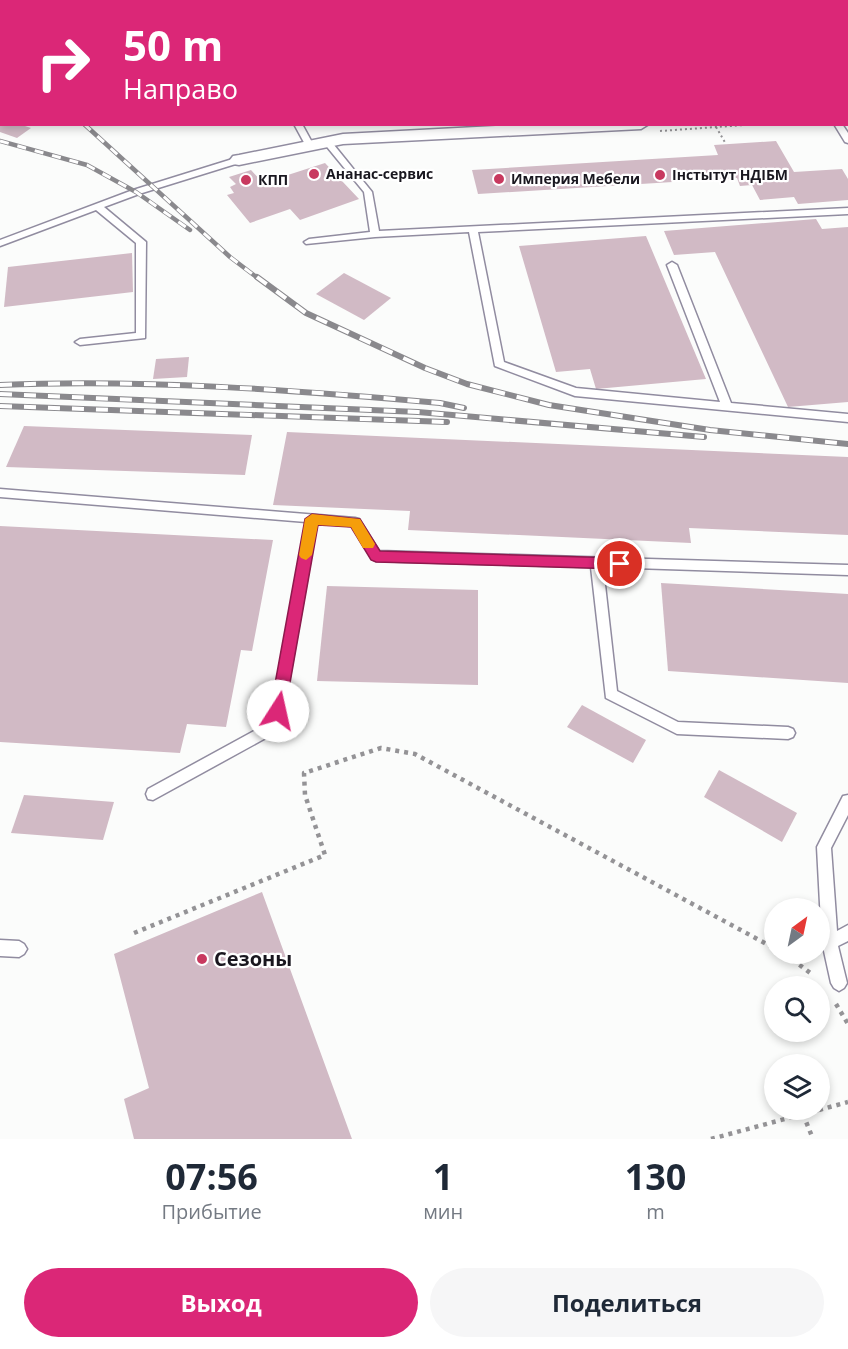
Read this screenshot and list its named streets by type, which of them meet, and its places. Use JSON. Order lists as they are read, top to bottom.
{
  "places": [
    "Ананас-сервис",
    "Інстытут НДІБМ",
    "Империя Мебели",
    "КПП",
    "Сезоны"
  ],
  "north": "top right",
  "page": {
    "turn": ["50 m", "Направо"],
    "eta": [
      "07:56",
      "Прибытие",
      "1",
      "мин",
      "130",
      "m"
    ],
    "buttons": ["Выход", "Поделиться"]
  }
}
